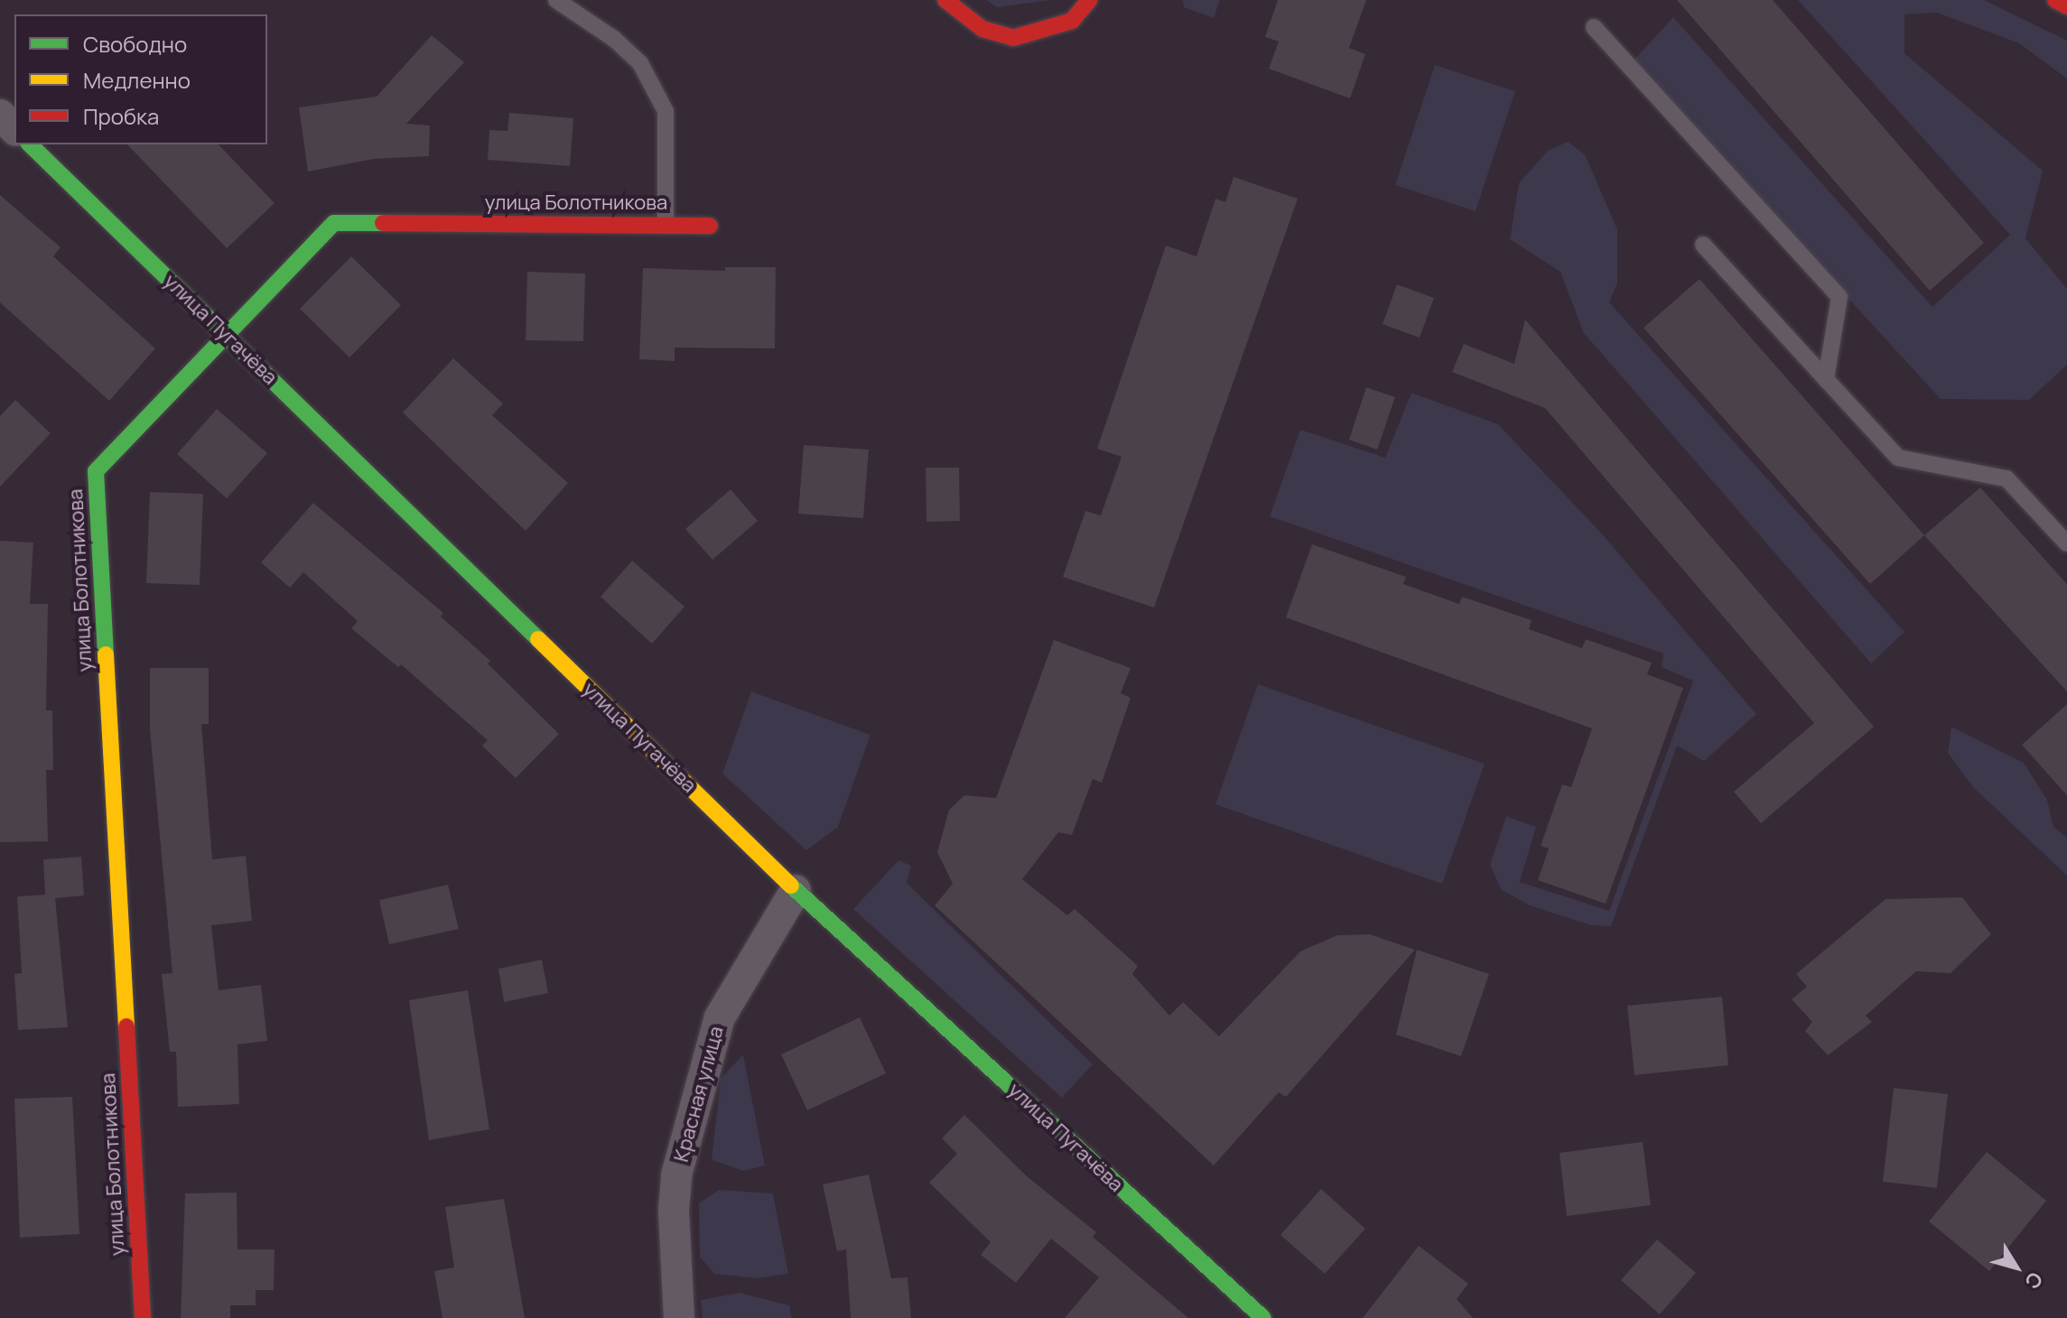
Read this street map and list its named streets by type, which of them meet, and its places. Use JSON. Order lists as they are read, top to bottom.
{
  "streets": {
    "street": ["улица Болотникова", "улица Пугачёва", "Красная улица"]
  },
  "crossings": [
    ["улица Болотникова", "улица Пугачёва"],
    ["улица Пугачёва", "Красная улица"]
  ],
  "legend": ["Свободно", "Медленно", "Пробка"],
  "north": "bottom right"
}
